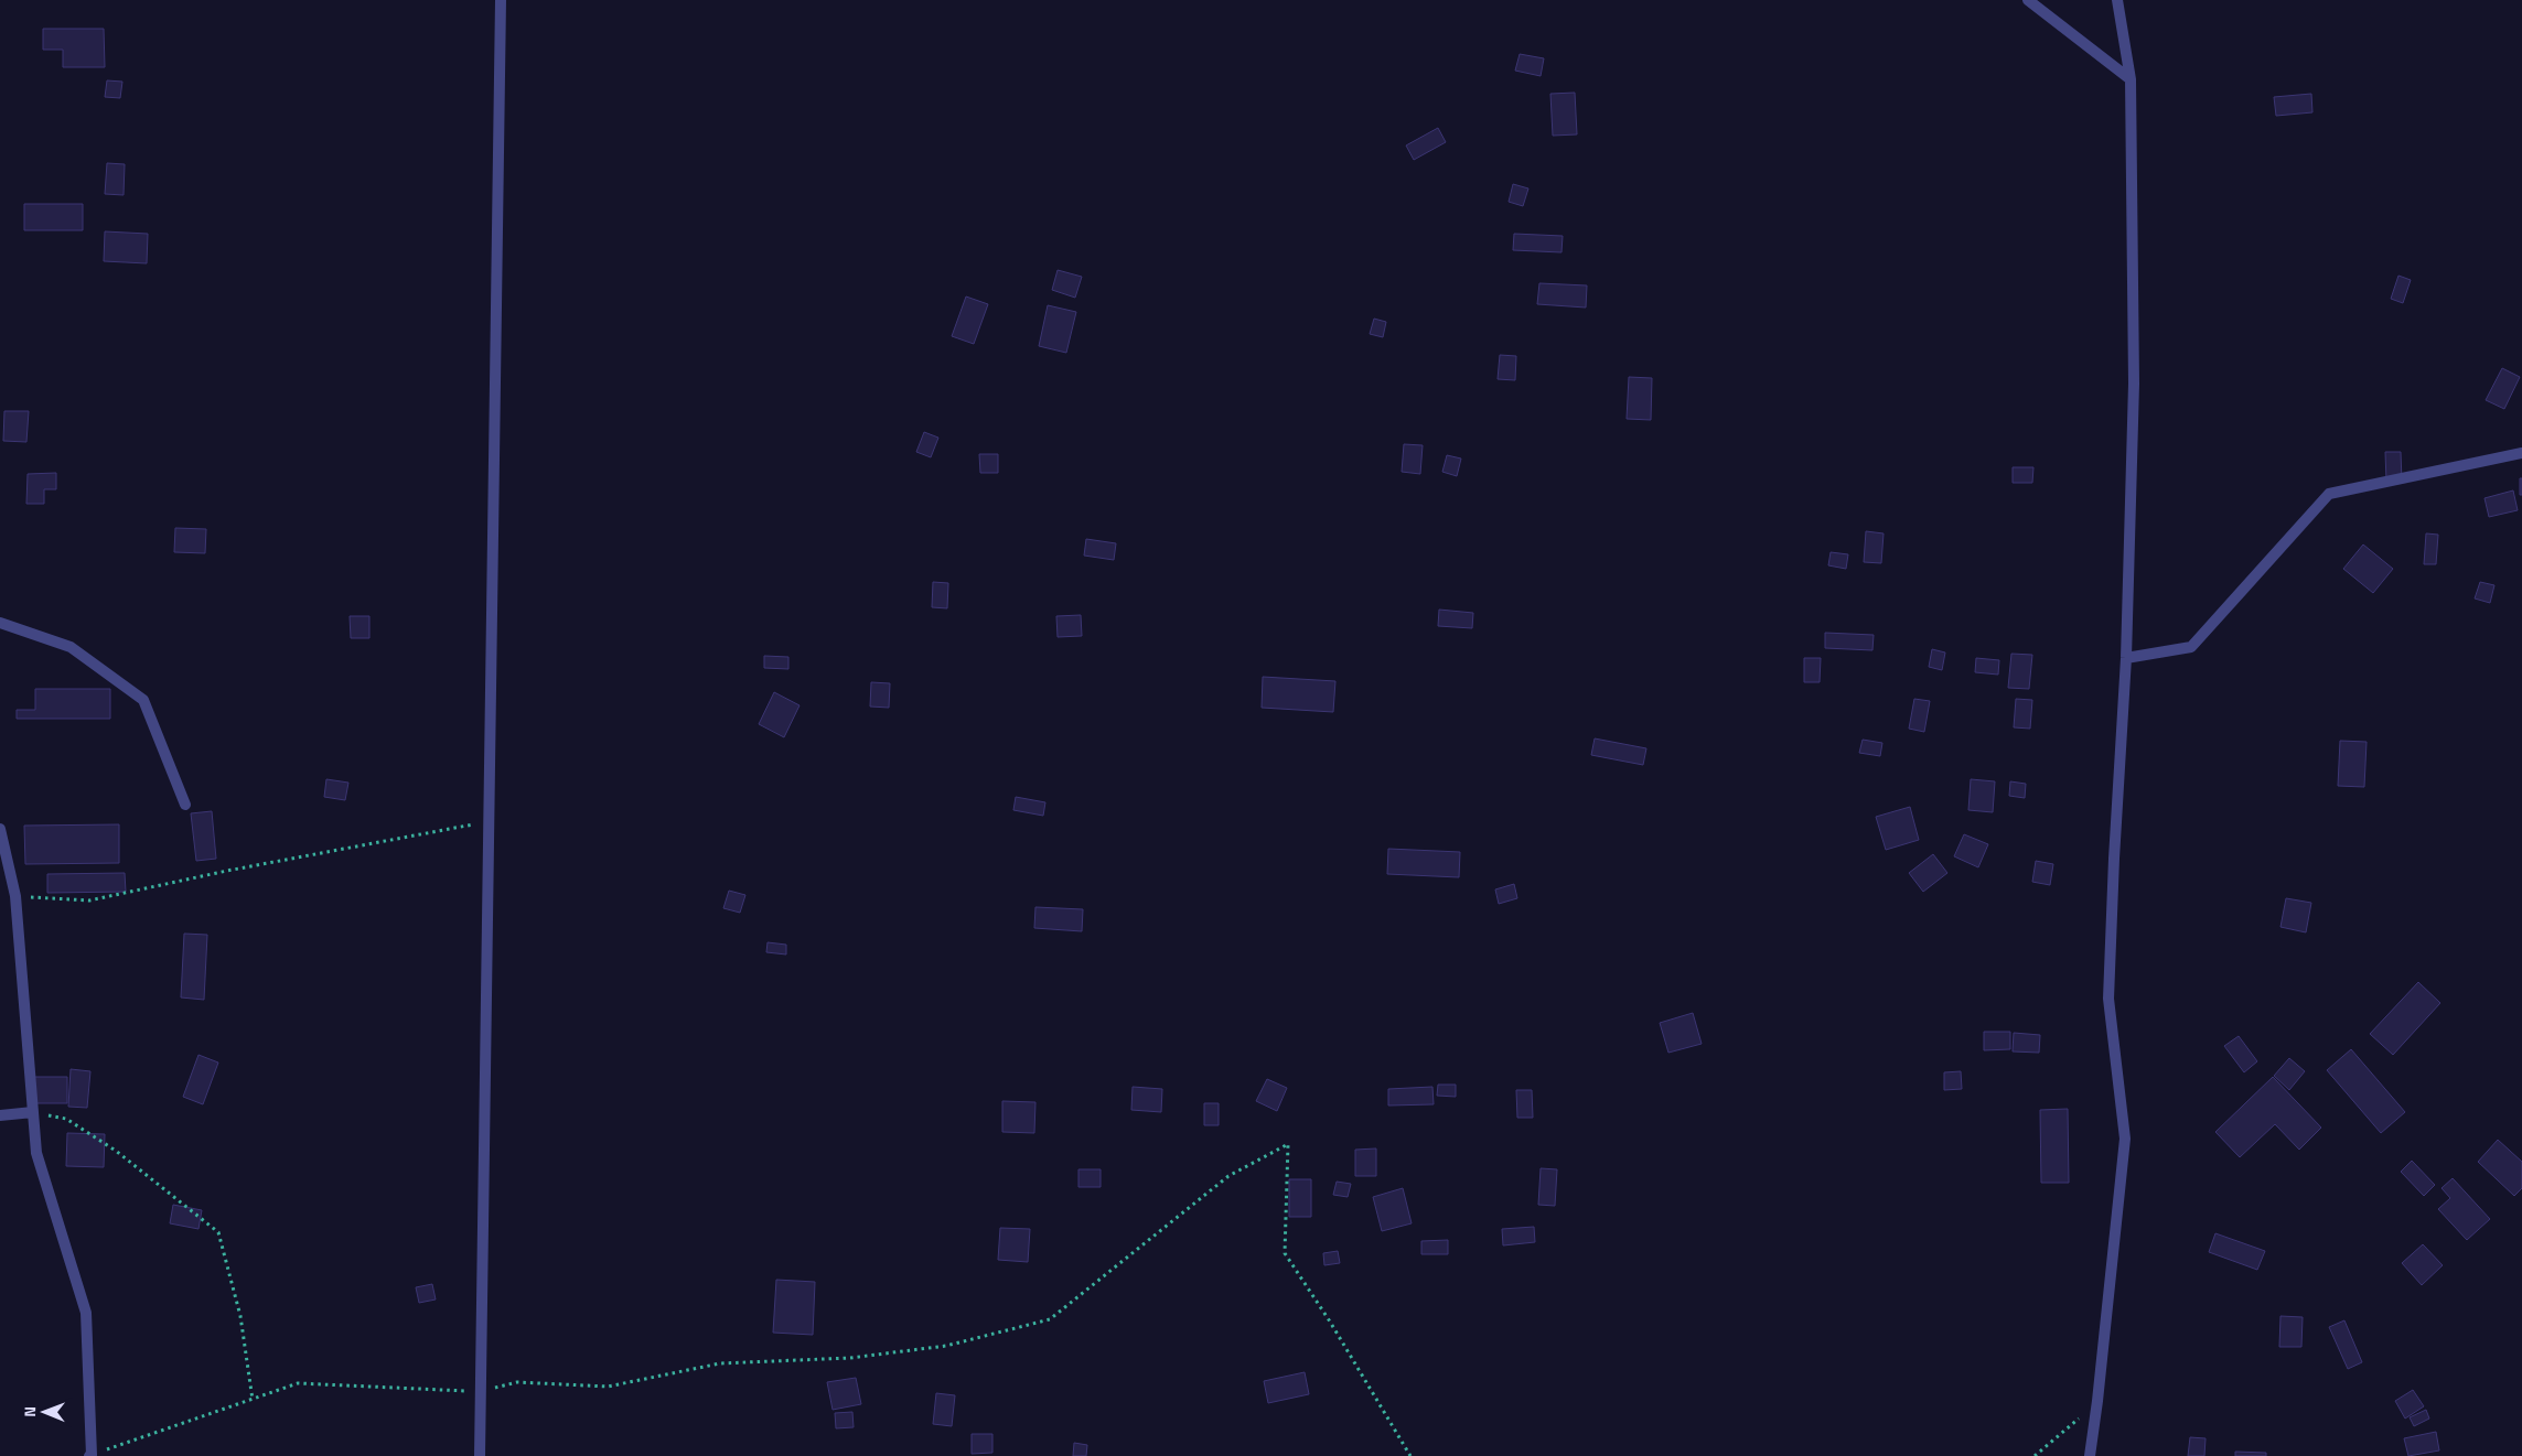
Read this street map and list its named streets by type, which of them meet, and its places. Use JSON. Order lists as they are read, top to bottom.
{
  "north": "left"
}
